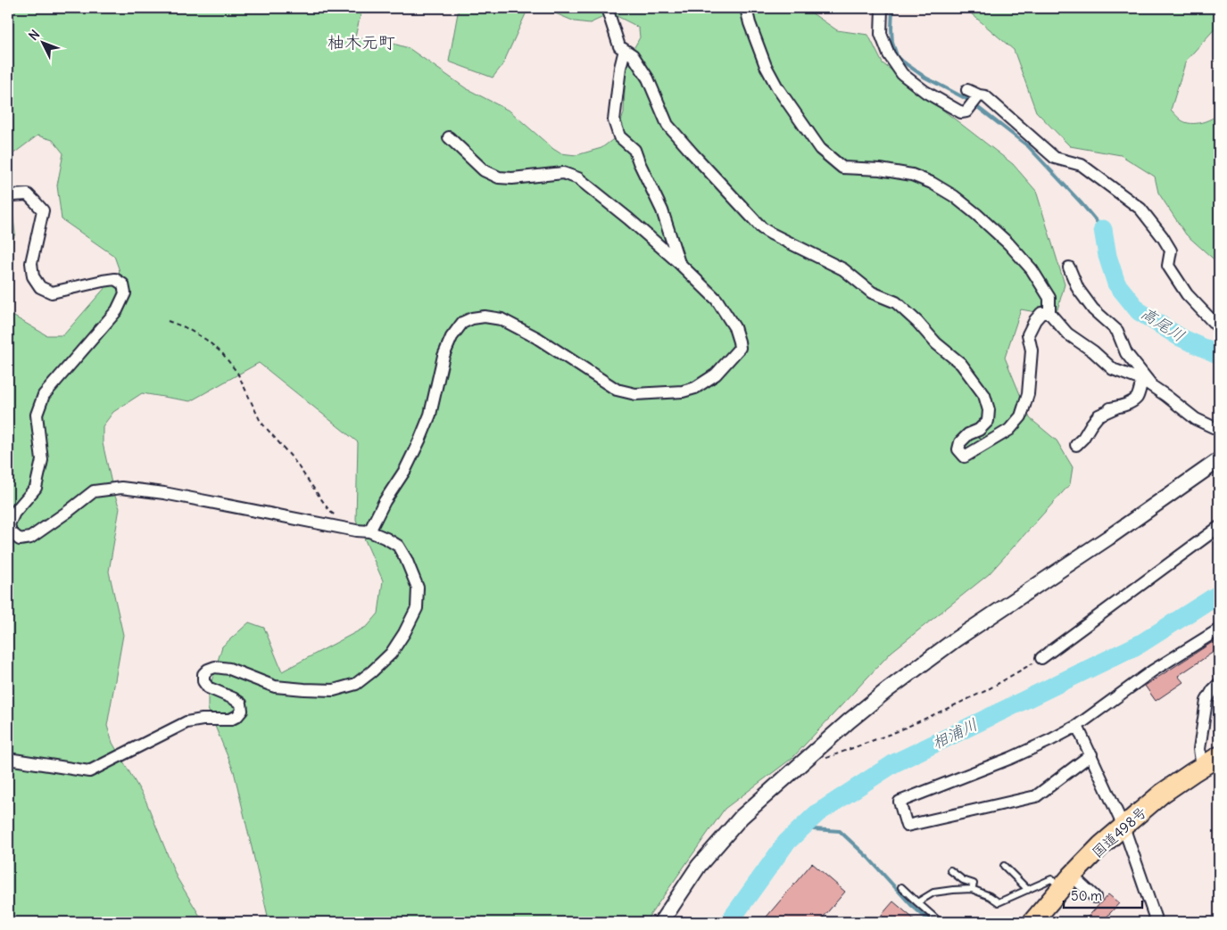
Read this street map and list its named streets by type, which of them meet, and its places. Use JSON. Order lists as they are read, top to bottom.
{
  "streets": {
    "highway": ["国道498号"]
  },
  "districts": ["柚木元町"],
  "water": ["高尾川", "相浦川"],
  "scale_bar": "50 m",
  "north": "top left"
}
